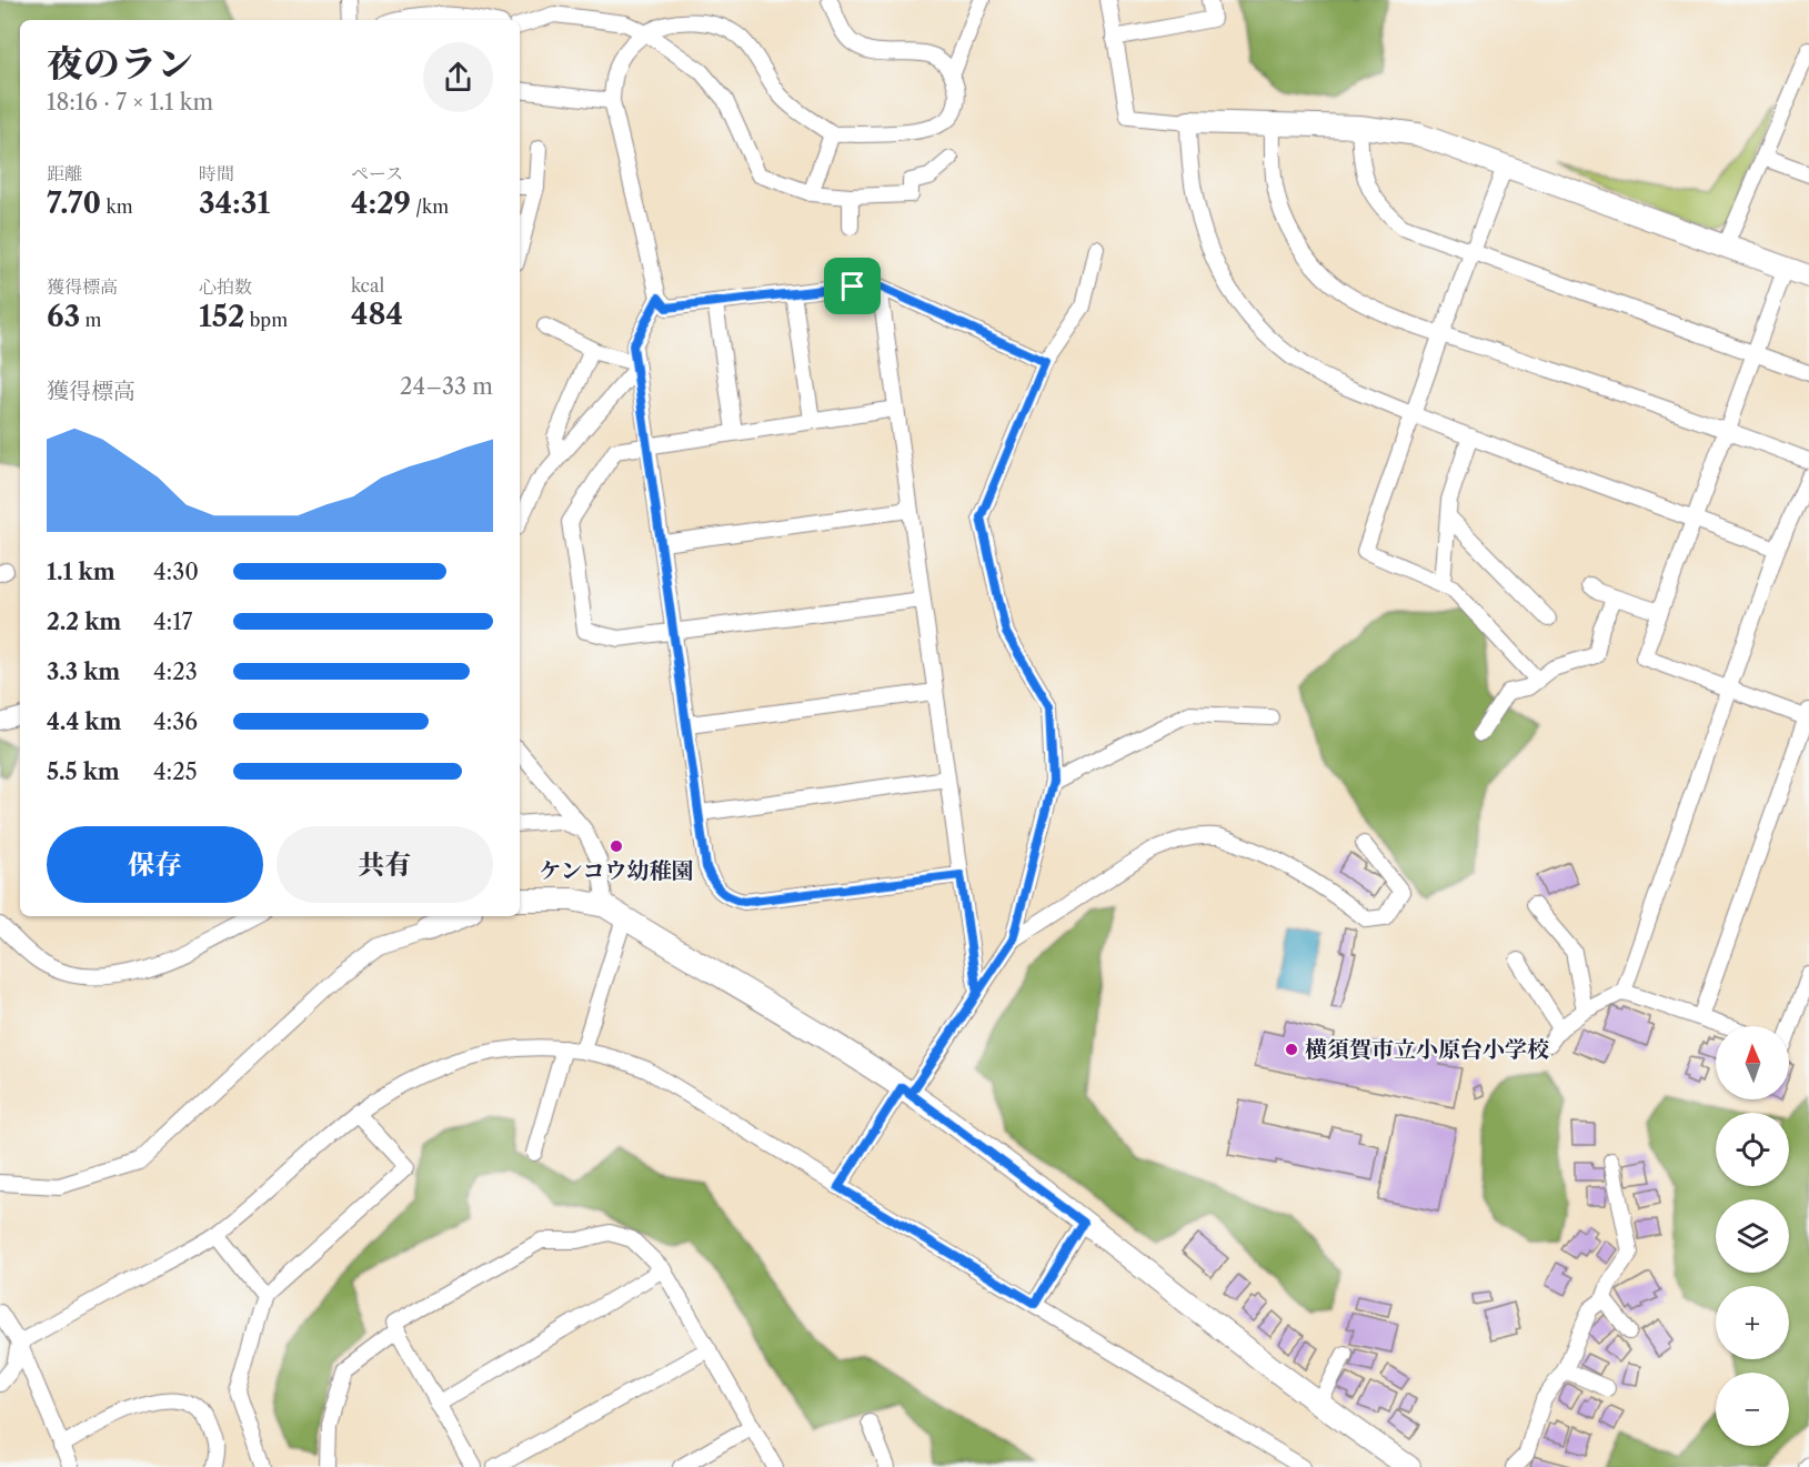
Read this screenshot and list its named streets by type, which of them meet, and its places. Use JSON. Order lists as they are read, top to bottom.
{
  "places": ["ケンコウ幼稚園", "横須賀市立小原台小学校"],
  "north": "top",
  "page": {
    "heading": ["夜のラン", "18:16 · 7 × 1.1 km"],
    "stats": [
      ["距離", "7.70 km"],
      ["時間", "34:31"],
      ["ペース", "4:29 /km"],
      ["獲得標高", "63 m"],
      ["心拍数", "152 bpm"],
      ["kcal", "484"]
    ],
    "chart": ["獲得標高", "24–33 m"],
    "list": [
      {
        "name": "1.1 km",
        "note": "4:30"
      },
      {
        "name": "2.2 km",
        "note": "4:17"
      },
      {
        "name": "3.3 km",
        "note": "4:23"
      },
      {
        "name": "4.4 km",
        "note": "4:36"
      },
      {
        "name": "5.5 km",
        "note": "4:25"
      }
    ],
    "buttons": ["保存", "共有"],
    "map_buttons": ["+", "−"]
  }
}
